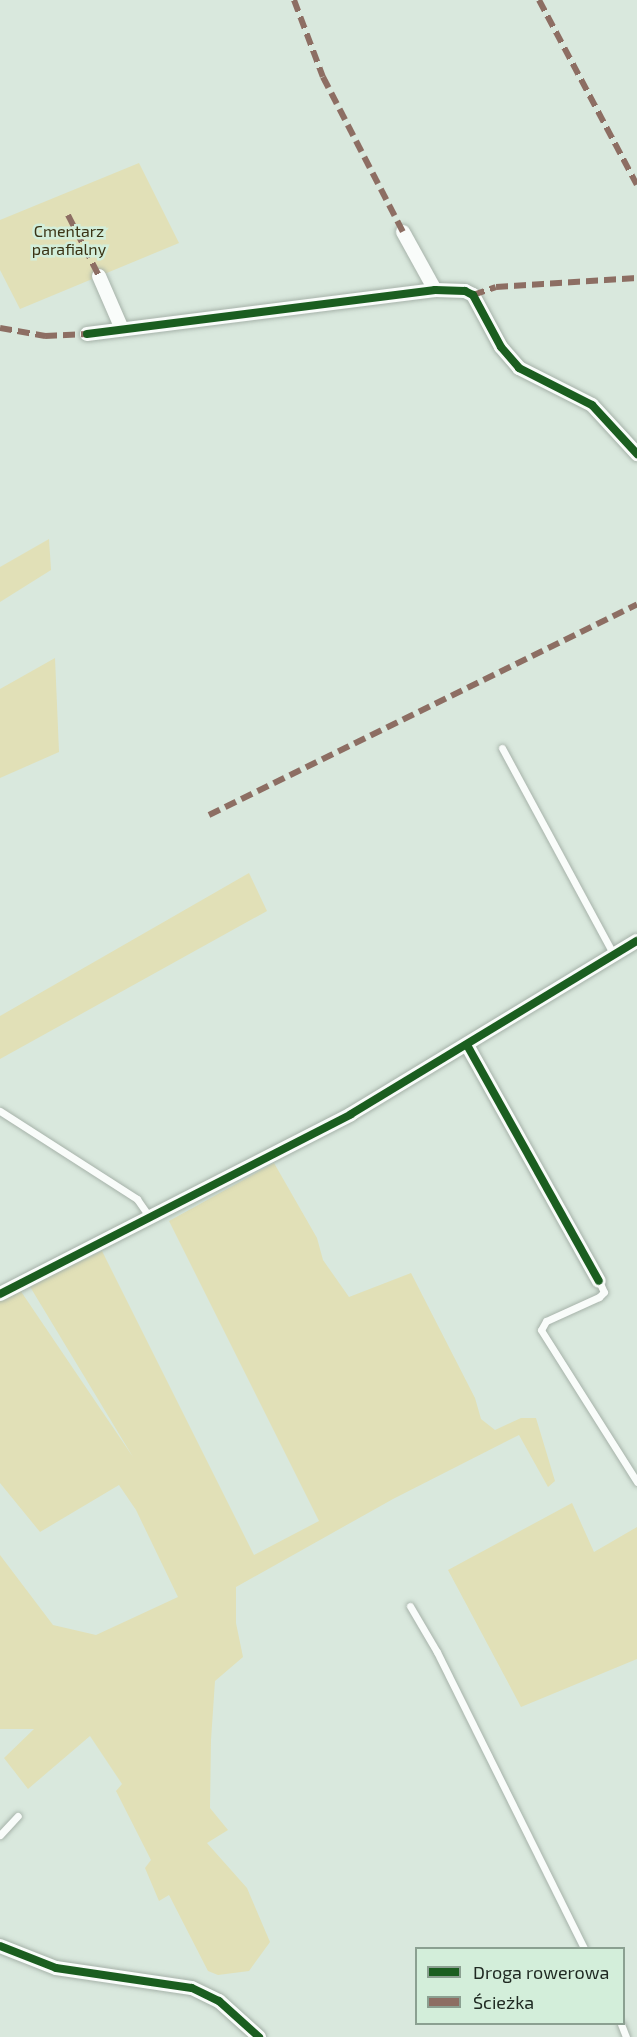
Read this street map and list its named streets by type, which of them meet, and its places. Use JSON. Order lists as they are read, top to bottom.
{
  "parks": ["Cmentarz parafialny"],
  "legend": ["Droga rowerowa", "Ścieżka"]
}
